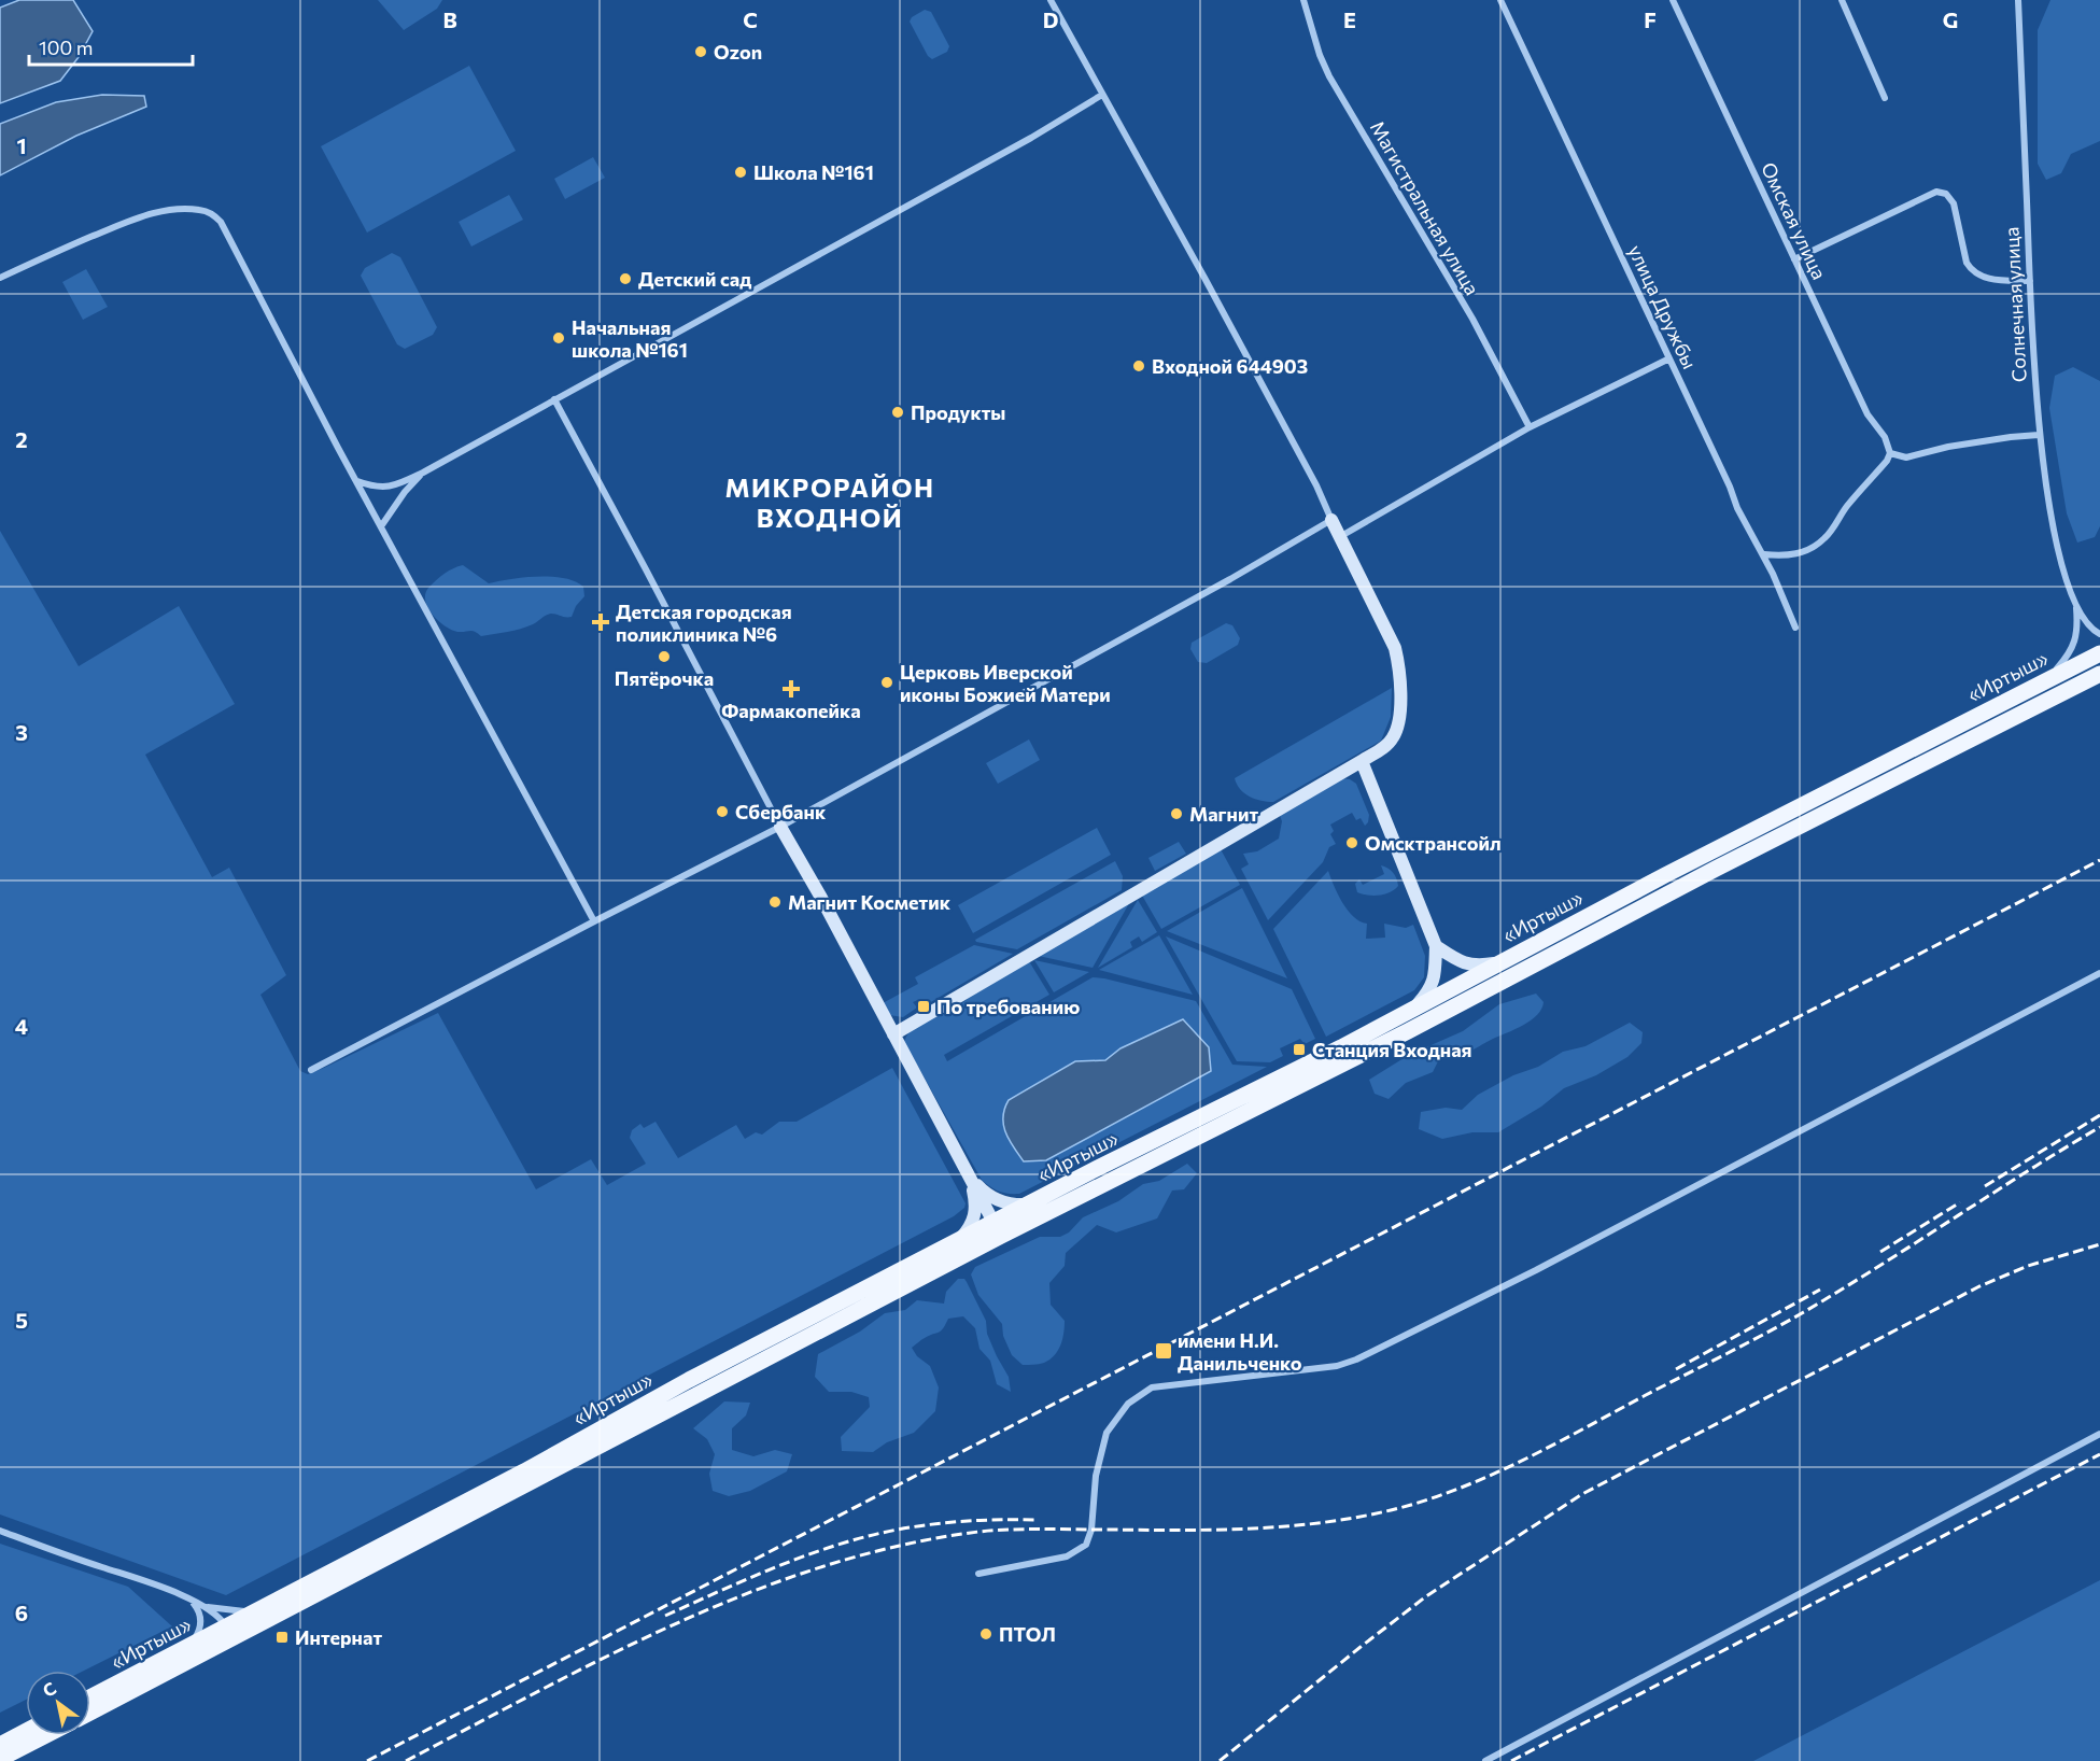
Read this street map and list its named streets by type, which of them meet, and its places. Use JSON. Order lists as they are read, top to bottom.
{
  "streets": {
    "main road": ["«Иртыш»"],
    "street": [
      "Магистральная улица",
      "Омская улица",
      "Солнечная улица",
      "улица Дружбы"
    ]
  },
  "districts": ["МИКРОРАЙОН ВХОДНОЙ"],
  "places": {
    "other": [
      "Ozon",
      "Школа №161",
      "Детский сад",
      "Начальная школа №161",
      "Входной 644903",
      "Продукты",
      "Пятёрочка",
      "Церковь Иверской иконы Божией Матери",
      "Сбербанк",
      "Магнит",
      "Омсктрансойл",
      "Магнит Косметик",
      "ПТОЛ"
    ],
    "health": ["Детская городская поликлиника №6", "Фармакопейка"],
    "transit": [
      "По требованию",
      "Станция Входная",
      "имени Н.И. Данильченко",
      "Интернат"
    ]
  },
  "scale_bar": "100 m",
  "north": "top left",
  "grid": {
    "columns": [
      "B",
      "C",
      "D",
      "E",
      "F",
      "G"
    ],
    "rows": [
      "1",
      "2",
      "3",
      "4",
      "5",
      "6"
    ]
  }
}
